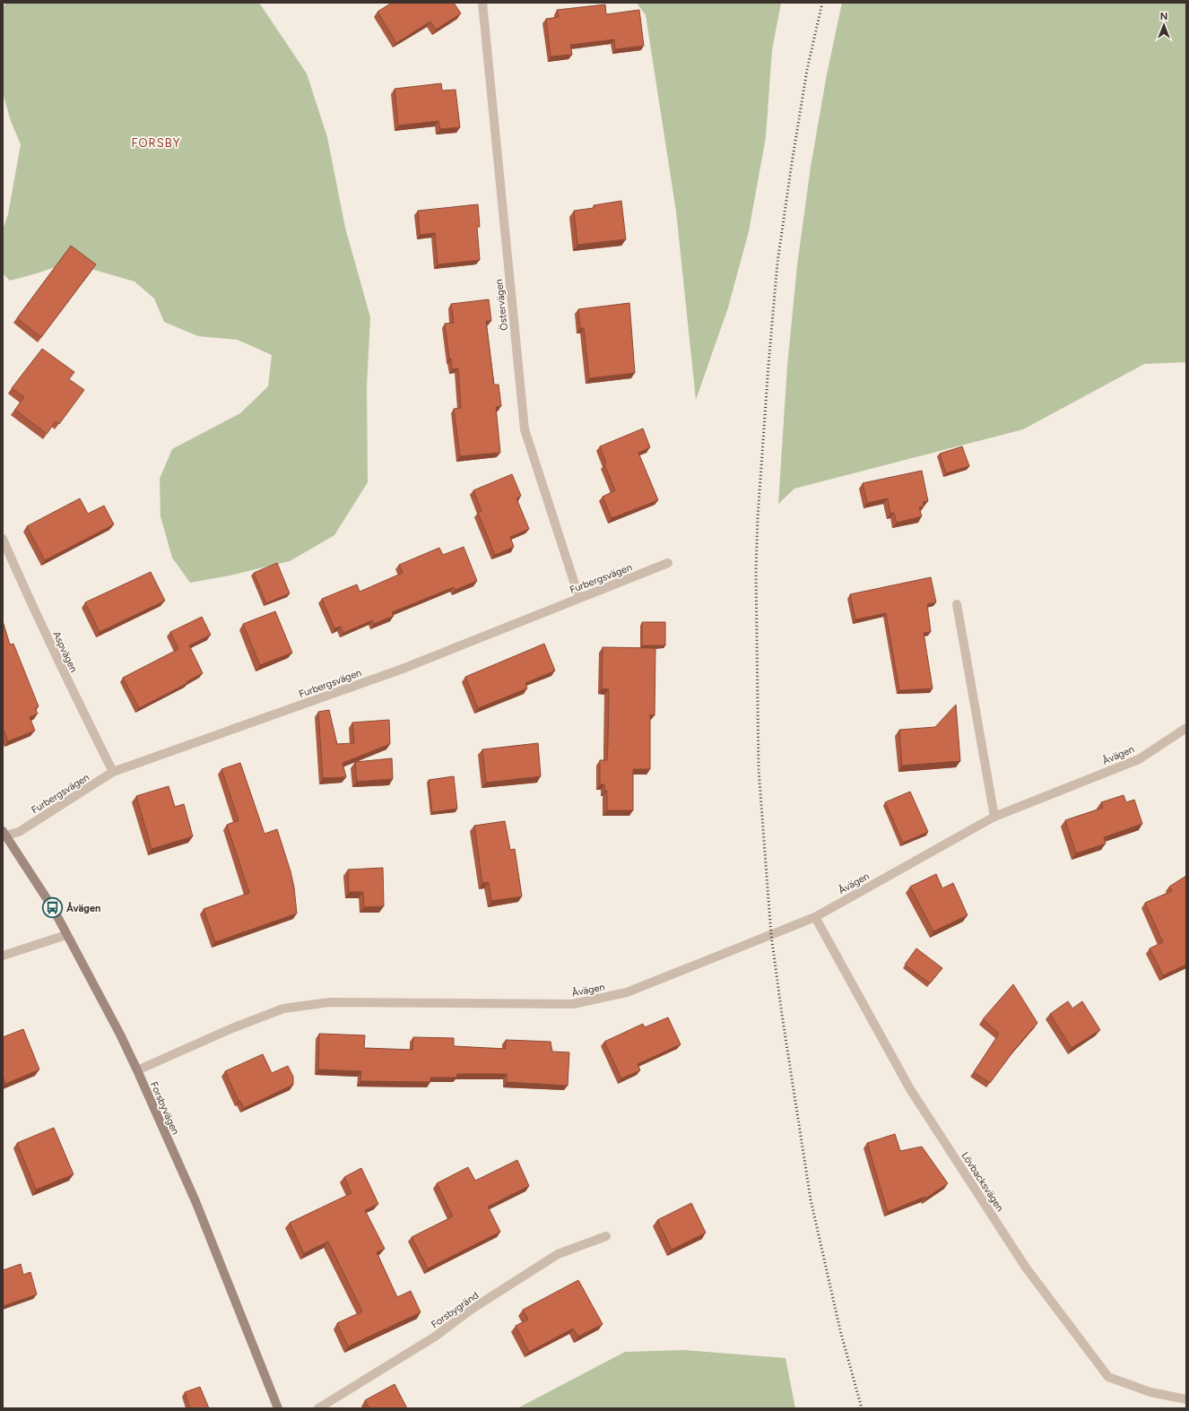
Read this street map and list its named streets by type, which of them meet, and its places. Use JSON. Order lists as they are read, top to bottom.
{
  "streets": {
    "street": [
      "Östervägen",
      "Furbergsvägen",
      "Aspvägen",
      "Åvägen",
      "Forsbyvägen",
      "Lövbacksvägen",
      "Forsbygränd"
    ]
  },
  "crossings": [
    ["Östervägen", "Furbergsvägen"],
    ["Furbergsvägen", "Aspvägen"],
    ["Furbergsvägen", "Forsbyvägen"],
    ["Åvägen", "Forsbyvägen"],
    ["Åvägen", "Lövbacksvägen"]
  ],
  "districts": ["FORSBY"],
  "places": {
    "bus stop": ["Åvägen"]
  },
  "north": "top"
}
